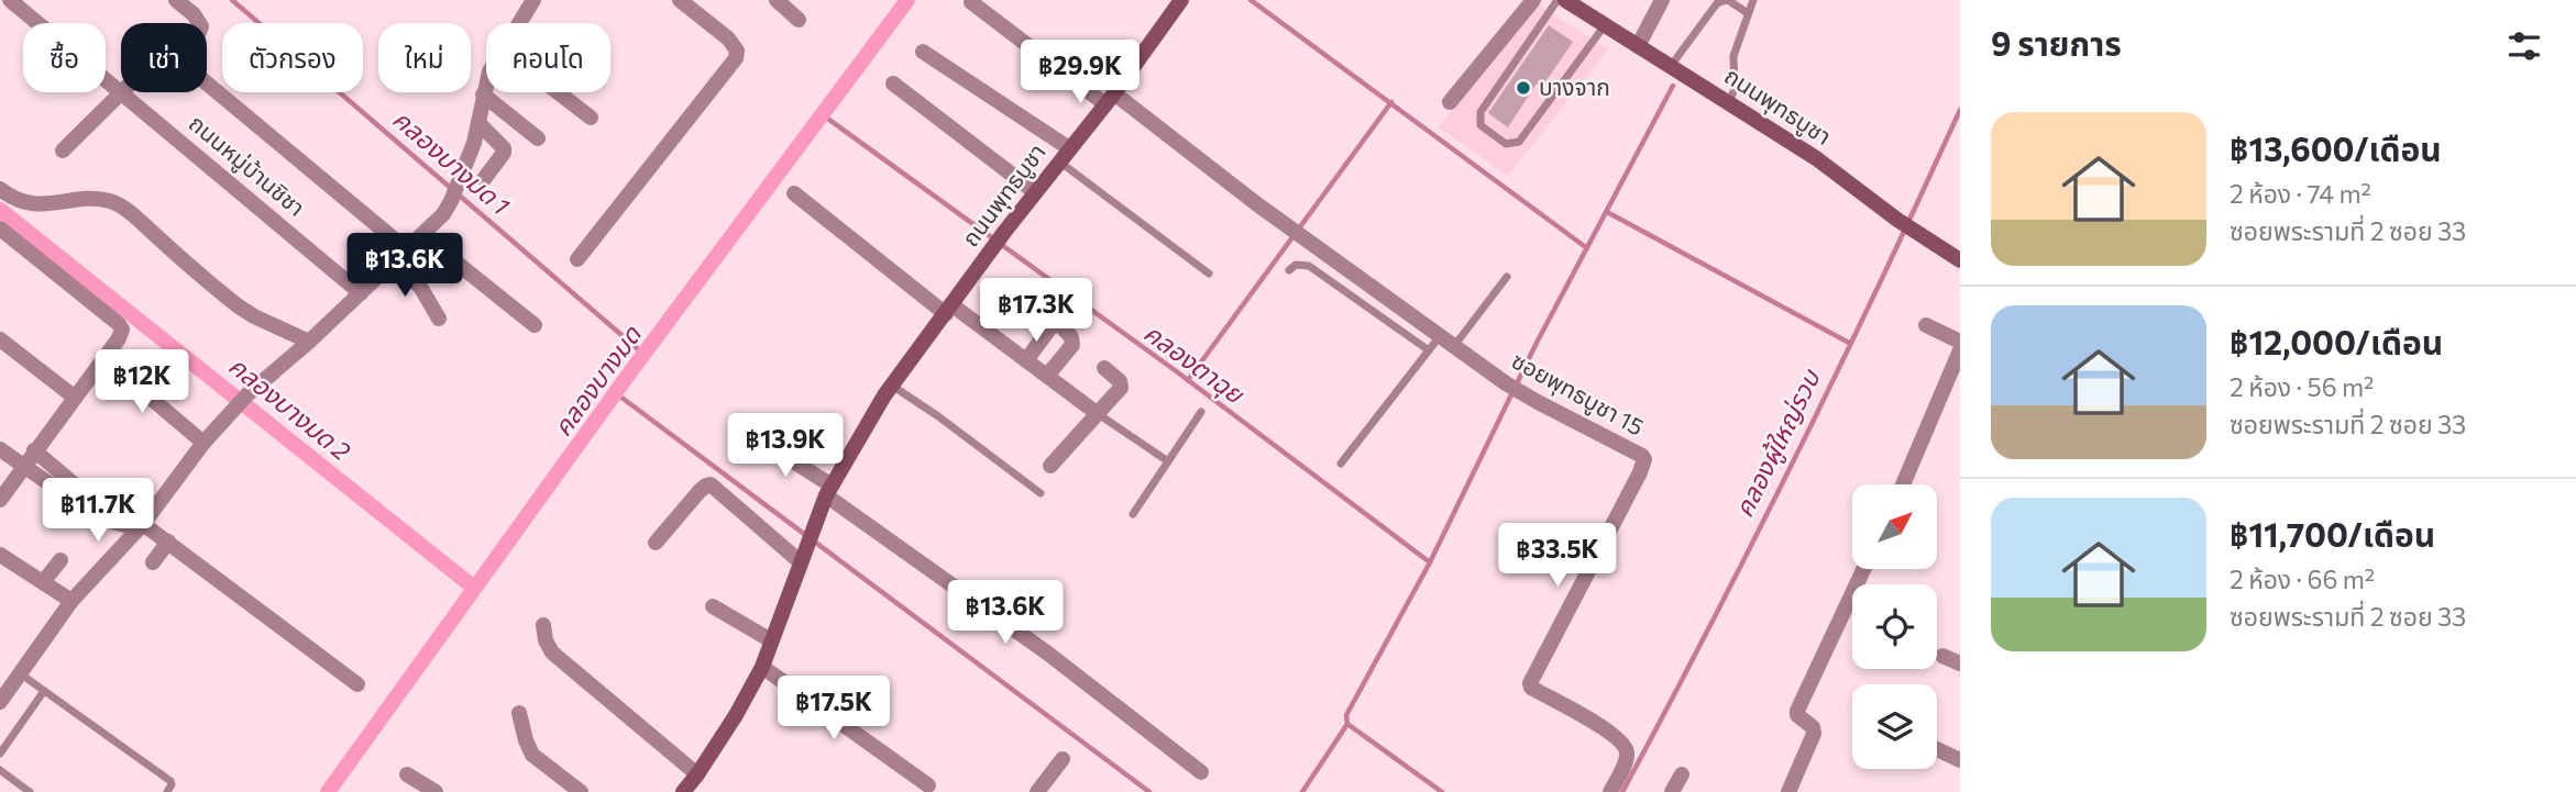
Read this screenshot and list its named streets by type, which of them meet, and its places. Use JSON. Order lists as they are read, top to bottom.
{
  "streets": {
    "main road": ["ถนนพุทธบูชา"],
    "street": ["ถนนหมู่บ้านชิชา", "ซอยพุทธบูชา 15"]
  },
  "crossings": [
    ["ถนนพุทธบูชา", "ซอยพุทธบูชา 15"]
  ],
  "water": [
    "คลองบางมด 1",
    "คลองตาฉุย",
    "คลองบางมด",
    "คลองบางมด 2",
    "คลองผู้ใหญ่รวบ"
  ],
  "places": ["บางจาก"],
  "north": "top right",
  "page": {
    "heading": "9 รายการ",
    "chip": [
      "ซื้อ",
      "เช่า",
      "ตัวกรอง",
      "ใหม่",
      "คอนโด"
    ],
    "price": [
      "฿29.9K",
      "฿13.6K",
      "฿17.3K",
      "฿12K",
      "฿13.9K",
      "฿11.7K",
      "฿33.5K",
      "฿13.6K",
      "฿17.5K"
    ],
    "list": [
      {
        "name": "฿13,600/เดือน",
        "note": "2 ห้อง · 74 m² · ซอยพระรามที่ 2 ซอย 33"
      },
      {
        "name": "฿12,000/เดือน",
        "note": "2 ห้อง · 56 m² · ซอยพระรามที่ 2 ซอย 33"
      },
      {
        "name": "฿11,700/เดือน",
        "note": "2 ห้อง · 66 m² · ซอยพระรามที่ 2 ซอย 33"
      }
    ]
  }
}
